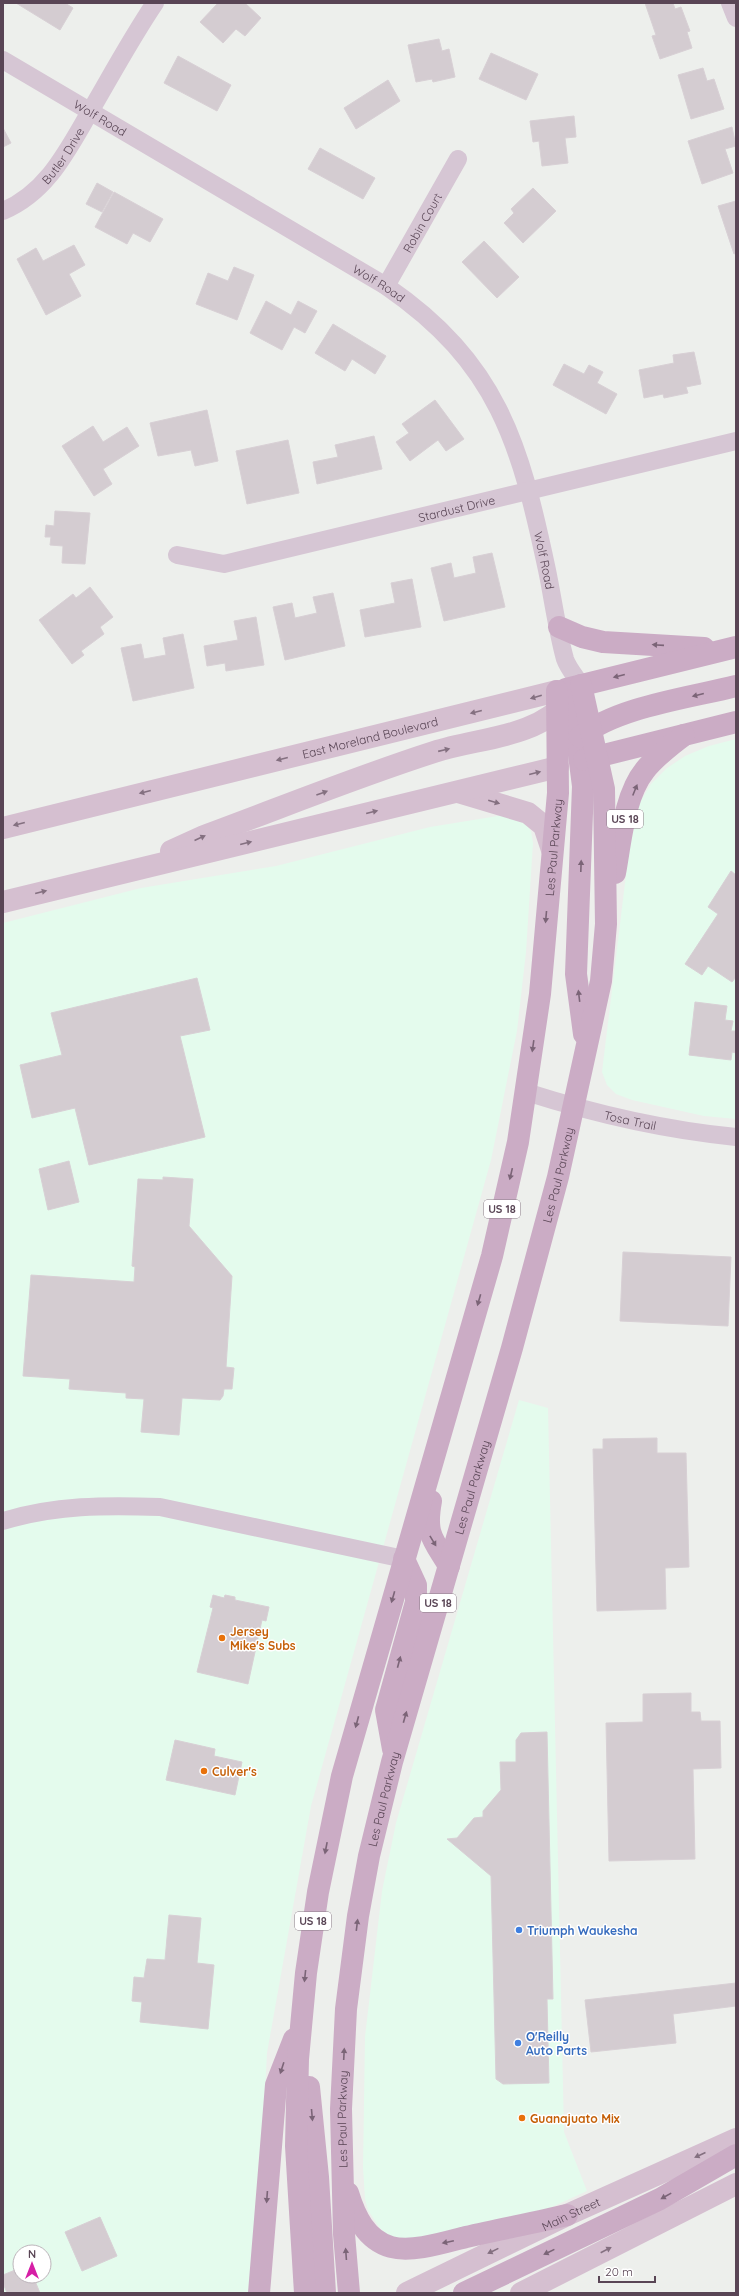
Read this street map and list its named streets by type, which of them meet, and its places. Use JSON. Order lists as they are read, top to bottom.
{
  "streets": {
    "main road": [
      "East Moreland Boulevard",
      "US 18",
      "Les Paul Parkway",
      "Main Street"
    ],
    "street": [
      "Wolf Road",
      "Butler Drive",
      "Robin Court",
      "Stardust Drive",
      "Tosa Trail"
    ]
  },
  "crossings": [
    ["Wolf Road", "Butler Drive"],
    ["Wolf Road", "Robin Court"],
    ["Wolf Road", "Stardust Drive"],
    ["Wolf Road", "East Moreland Boulevard"],
    ["Wolf Road", "Les Paul Parkway"],
    ["East Moreland Boulevard", "Les Paul Parkway"],
    ["US 18", "Les Paul Parkway"],
    ["Les Paul Parkway", "Tosa Trail"]
  ],
  "places": [
    "Jersey Mike's Subs",
    "Culver's",
    "Triumph Waukesha",
    "O'Reilly Auto Parts",
    "Guanajuato Mix"
  ],
  "scale_bar": "20 m",
  "north": "top"
}
